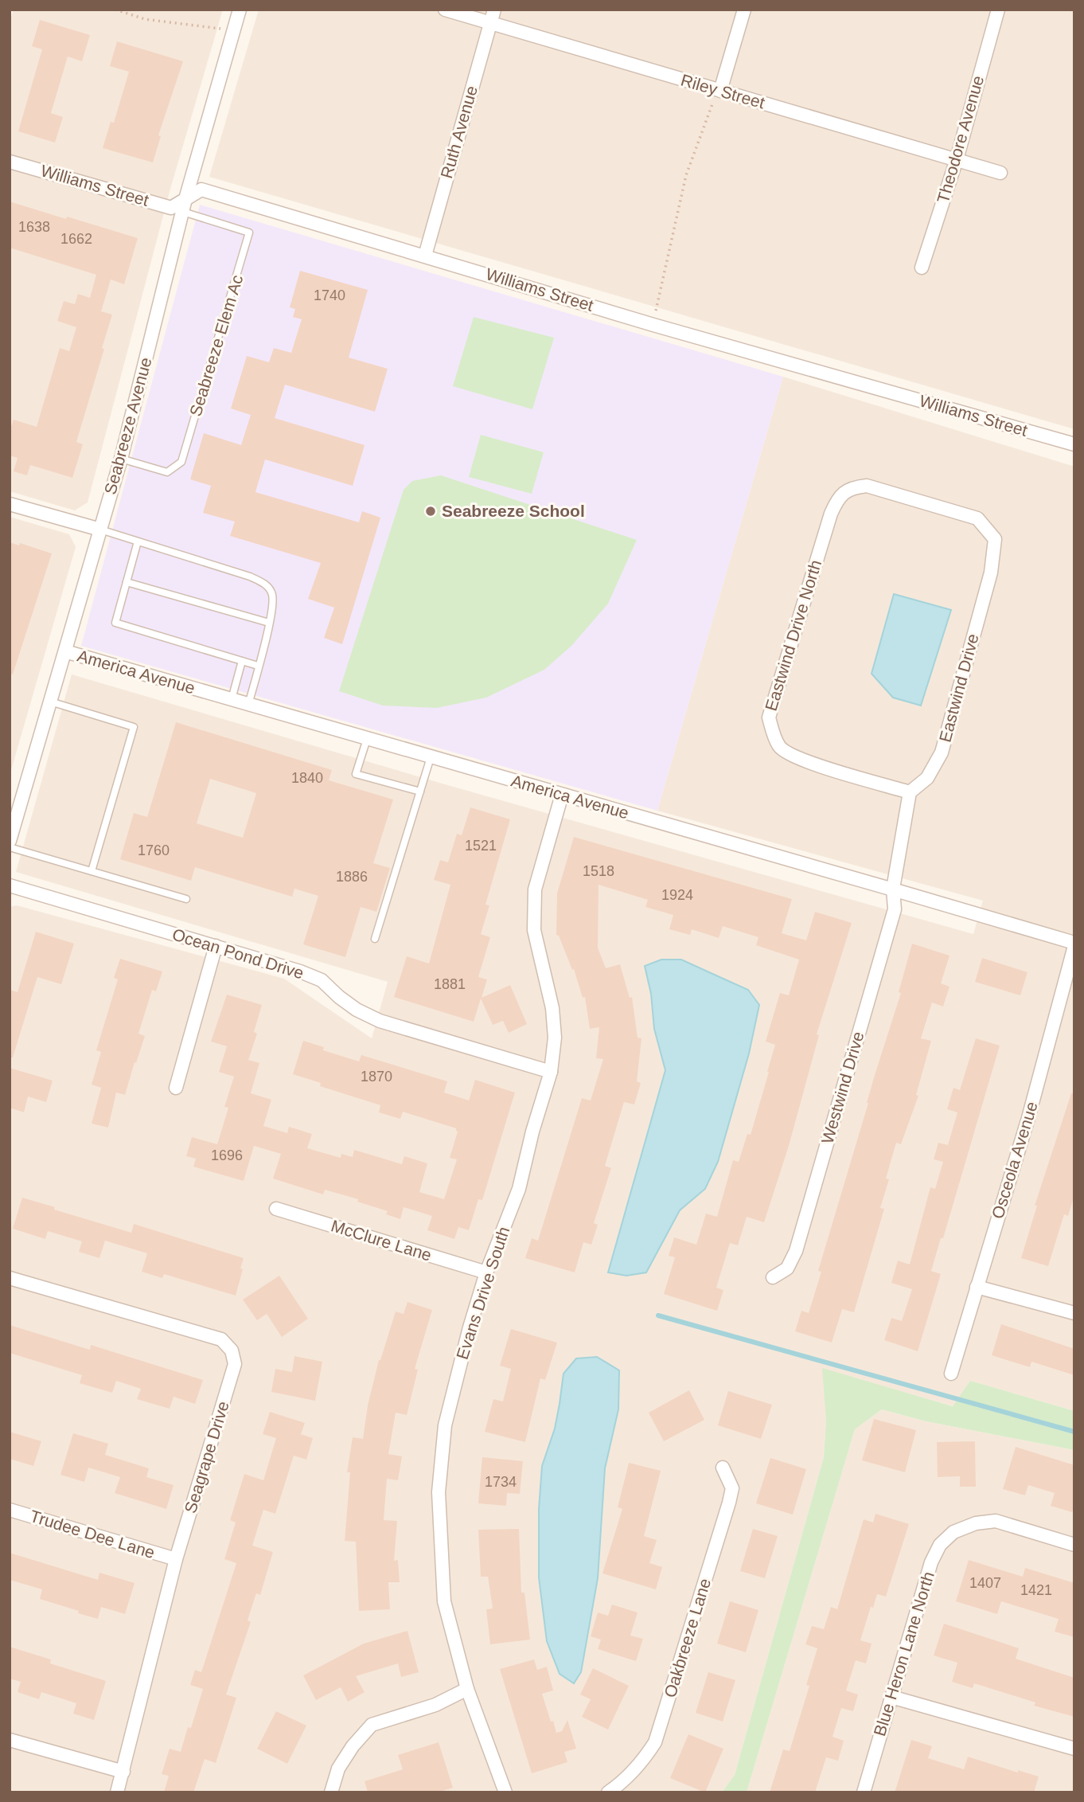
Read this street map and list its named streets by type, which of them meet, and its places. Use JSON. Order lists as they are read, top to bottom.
{
  "streets": {
    "street": [
      "Riley Street",
      "Ruth Avenue",
      "Theodore Avenue",
      "Williams Street",
      "Seabreeze Avenue",
      "Eastwind Drive North",
      "America Avenue",
      "Eastwind Drive",
      "Ocean Pond Drive",
      "Westwind Drive",
      "Osceola Avenue",
      "McClure Lane",
      "Evans Drive South",
      "Seagrape Drive",
      "Trudee Dee Lane",
      "Oakbreeze Lane",
      "Blue Heron Lane North"
    ],
    "lane": ["Seabreeze Elem Ac"]
  },
  "crossings": [
    ["Riley Street", "Ruth Avenue"],
    ["Riley Street", "Theodore Avenue"],
    ["Ruth Avenue", "Williams Street"],
    ["Williams Street", "Seabreeze Elem Ac"],
    ["Williams Street", "Seabreeze Avenue"],
    ["Seabreeze Elem Ac", "Seabreeze Avenue"],
    ["Seabreeze Avenue", "America Avenue"],
    ["Eastwind Drive North", "Eastwind Drive"],
    ["America Avenue", "Westwind Drive"],
    ["America Avenue", "Osceola Avenue"],
    ["America Avenue", "Evans Drive South"],
    ["Ocean Pond Drive", "Evans Drive South"],
    ["McClure Lane", "Evans Drive South"],
    ["Seagrape Drive", "Trudee Dee Lane"]
  ],
  "places": ["Seabreeze School"],
  "house_numbers": [
    "1638",
    "1662",
    "1740",
    "1840",
    "1521",
    "1760",
    "1518",
    "1886",
    "1924",
    "1881",
    "1870",
    "1696",
    "1734",
    "1407",
    "1421"
  ]
}
